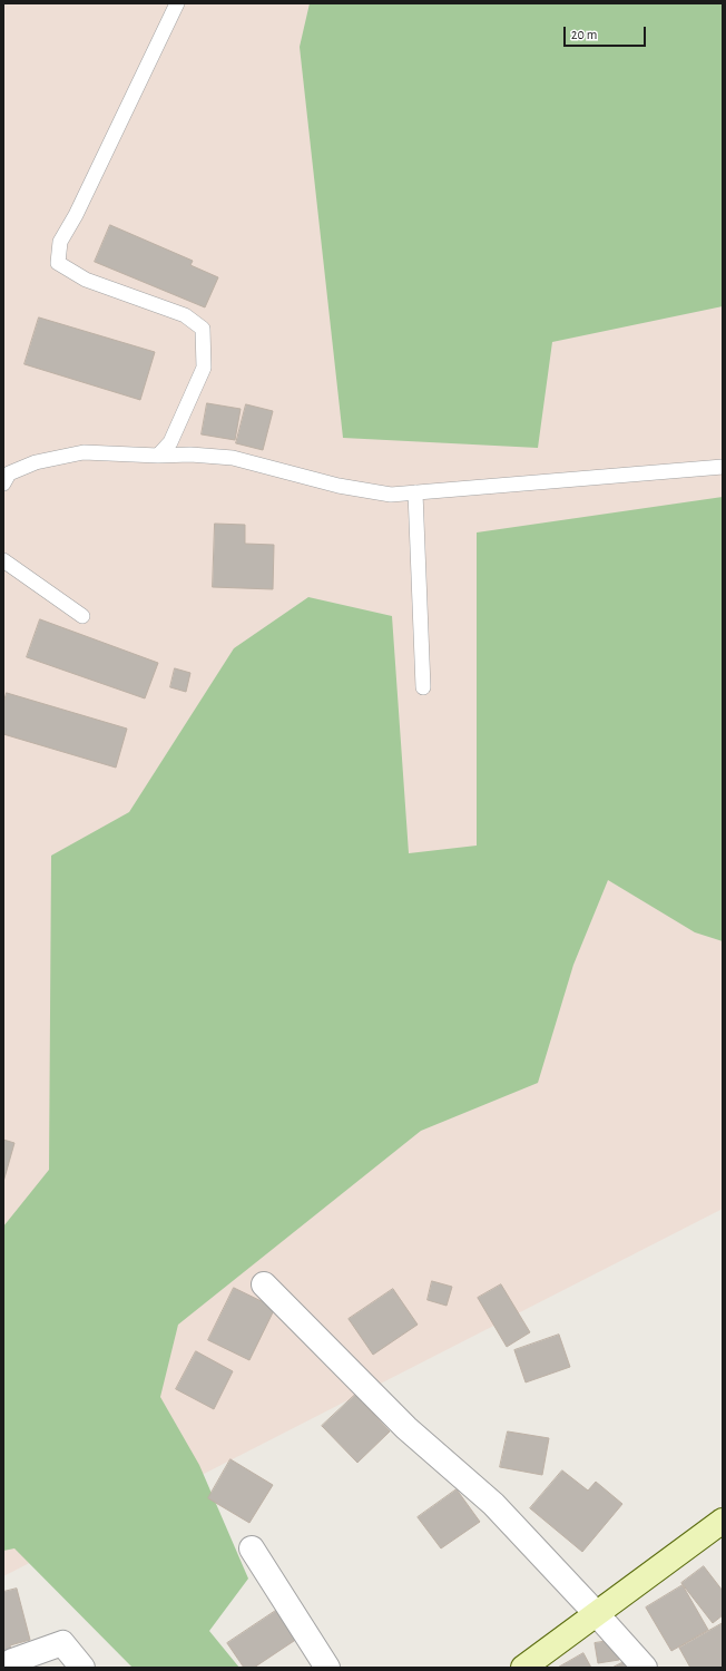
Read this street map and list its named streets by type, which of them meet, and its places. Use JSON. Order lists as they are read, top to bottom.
{
  "scale_bar": "20 m"
}
